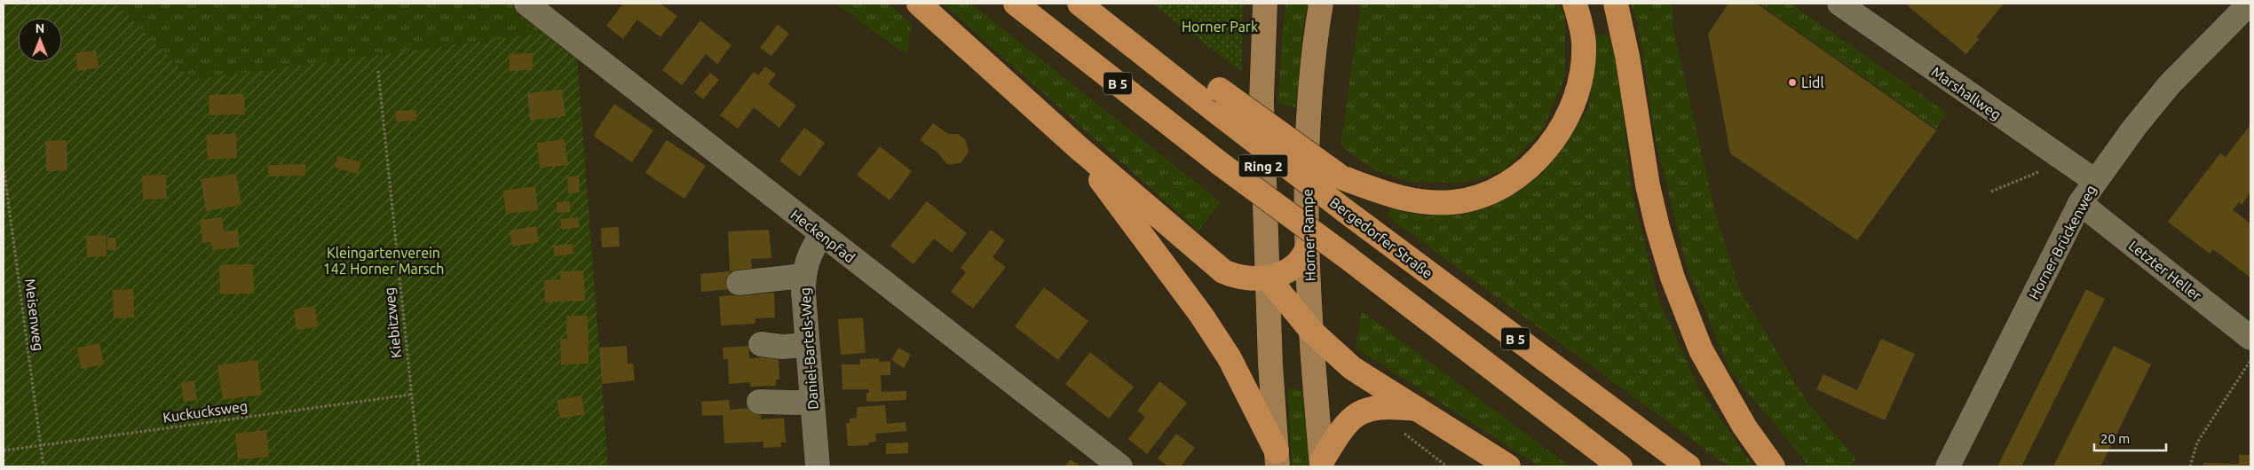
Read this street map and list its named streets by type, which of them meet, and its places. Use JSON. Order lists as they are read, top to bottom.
{
  "streets": {
    "highway": ["B 5", "Bergedorfer Straße"],
    "main road": ["Ring 2", "Horner Rampe"],
    "street": [
      "Marshallweg",
      "Heckenpfad",
      "Horner Brückenweg",
      "Letzter Heller",
      "Daniel-Bartels-Weg"
    ],
    "path": ["Meisenweg", "Kiebitzweg", "Kuckucksweg"]
  },
  "crossings": [
    ["Marshallweg", "Horner Brückenweg"],
    ["Heckenpfad", "Daniel-Bartels-Weg"],
    ["Horner Brückenweg", "Letzter Heller"],
    ["Meisenweg", "Kuckucksweg"],
    ["Kiebitzweg", "Kuckucksweg"]
  ],
  "parks": ["Horner Park", "Kleingartenverein 142 Horner Marsch"],
  "places": ["Lidl"],
  "scale_bar": "20 m",
  "north": "top"
}
